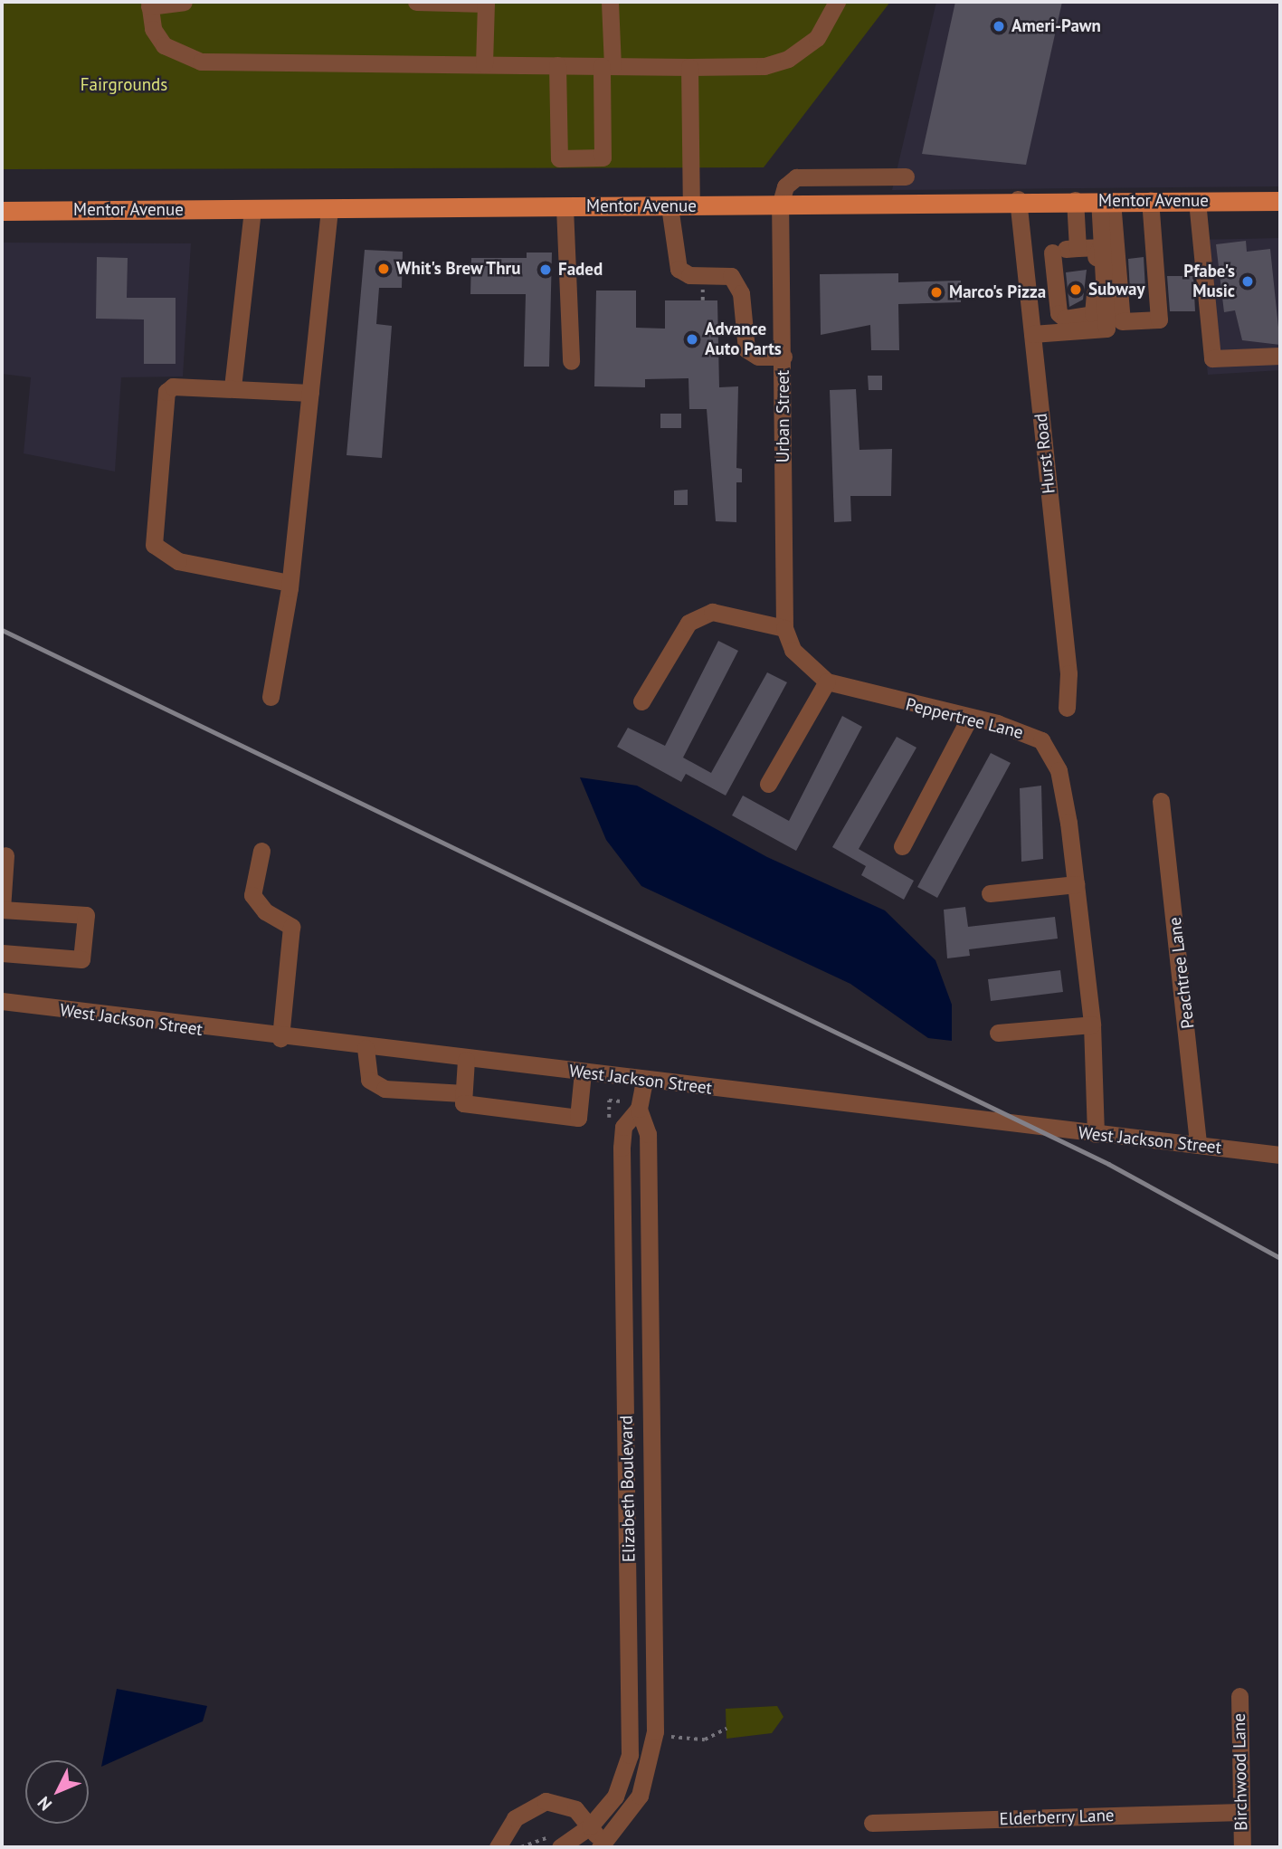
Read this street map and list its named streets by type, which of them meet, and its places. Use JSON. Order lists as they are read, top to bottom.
{
  "streets": {
    "main road": ["Mentor Avenue"],
    "street": [
      "Urban Street",
      "Hurst Road",
      "Peppertree Lane",
      "Peachtree Lane",
      "West Jackson Street",
      "Elizabeth Boulevard",
      "Birchwood Lane",
      "Elderberry Lane"
    ]
  },
  "crossings": [
    ["Mentor Avenue", "Urban Street"],
    ["Mentor Avenue", "Hurst Road"],
    ["Urban Street", "Peppertree Lane"],
    ["Peppertree Lane", "West Jackson Street"],
    ["Peachtree Lane", "West Jackson Street"],
    ["West Jackson Street", "Elizabeth Boulevard"],
    ["Birchwood Lane", "Elderberry Lane"]
  ],
  "parks": ["Fairgrounds"],
  "places": [
    "Ameri-Pawn",
    "Whit's Brew Thru",
    "Faded",
    "Pfabe's Music",
    "Subway",
    "Marco's Pizza",
    "Advance Auto Parts"
  ],
  "north": "bottom left"
}
